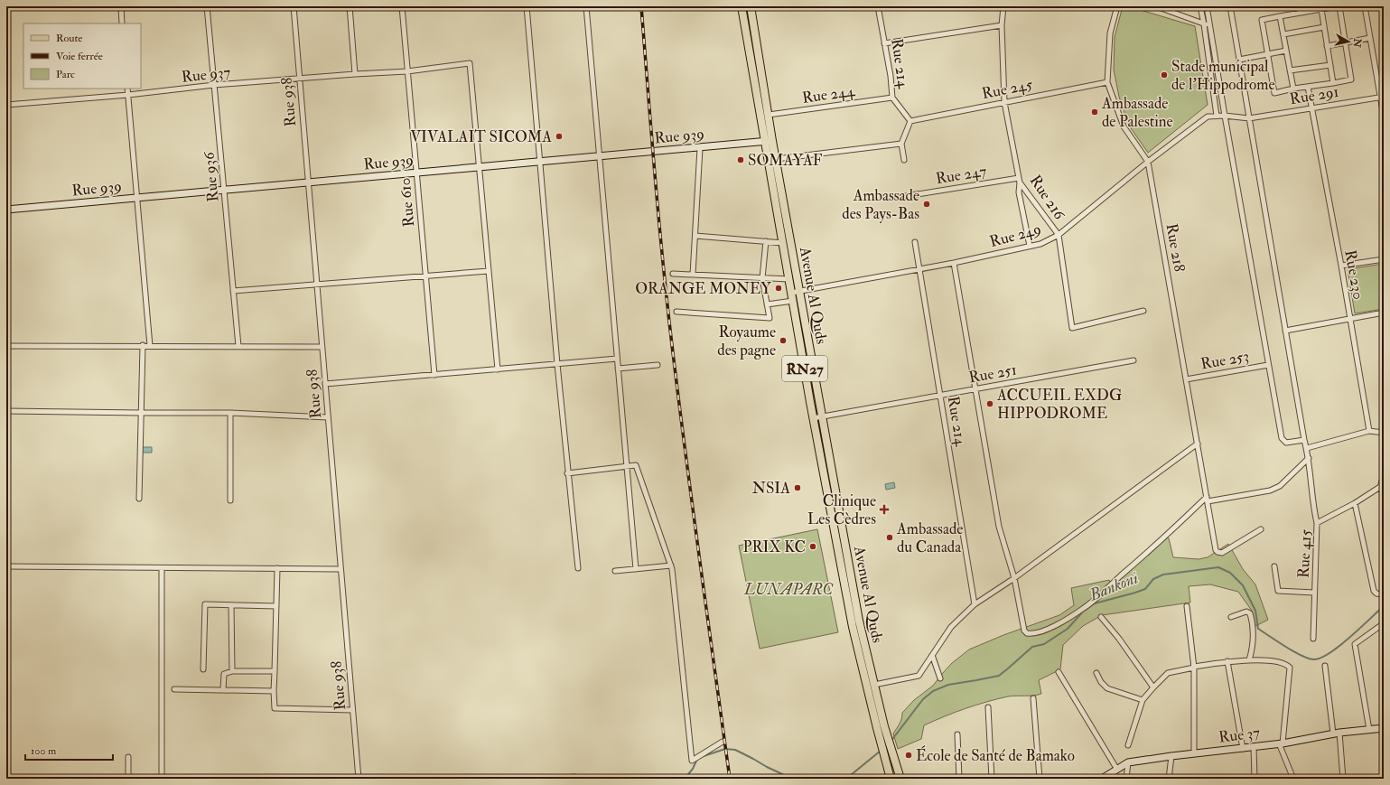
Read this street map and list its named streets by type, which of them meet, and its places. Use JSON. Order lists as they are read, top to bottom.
{
  "streets": {
    "main road": [
      "Rue 939",
      "Avenue Al Quds",
      "RN27",
      "Rue 37"
    ],
    "street": [
      "Rue 214",
      "Rue 937",
      "Rue 245",
      "Rue 244",
      "Rue 291",
      "Rue 938",
      "Rue 247",
      "Rue 936",
      "Rue 216",
      "Rue 610",
      "Rue 249",
      "Rue 218",
      "Rue 230",
      "Rue 253",
      "Rue 251",
      "Rue 415"
    ]
  },
  "crossings": [
    ["Rue 214", "Rue 245"],
    ["Rue 214", "Rue 244"],
    ["Rue 214", "Rue 249"],
    ["Rue 214", "Rue 251"],
    ["Rue 937", "Rue 938"],
    ["Rue 937", "Rue 939"],
    ["Rue 937", "Rue 936"],
    ["Rue 937", "Rue 610"],
    ["Rue 245", "Rue 216"],
    ["Rue 245", "Rue 218"],
    ["Rue 244", "Avenue Al Quds"],
    ["Rue 291", "Rue 249"],
    ["Rue 291", "Rue 230"],
    ["Rue 938", "Rue 939"],
    ["Rue 939", "Rue 936"],
    ["Rue 939", "Rue 610"],
    ["Rue 939", "Avenue Al Quds"],
    ["Rue 247", "Rue 216"],
    ["Rue 216", "Rue 249"],
    ["Rue 249", "Rue 218"],
    ["Rue 249", "Avenue Al Quds"],
    ["Rue 218", "Rue 253"],
    ["Avenue Al Quds", "Rue 251"]
  ],
  "water": ["Bankoni"],
  "parks": ["LUNAPARC"],
  "places": {
    "other": [
      "Stade municipal de l'Hippodrome",
      "Ambassade de Palestine",
      "VIVALAIT SICOMA",
      "SOMAYAF",
      "Ambassade des Pays-Bas",
      "ORANGE MONEY",
      "Royaume des pagne",
      "ACCUEIL EXDG HIPPODROME",
      "NSIA",
      "Ambassade du Canada",
      "PRIX KC",
      "École de Santé de Bamako"
    ],
    "health": ["Clinique Les Cèdres"]
  },
  "legend": ["Route", "Voie ferrée", "Parc"],
  "scale_bar": "100 m",
  "north": "right"
}
